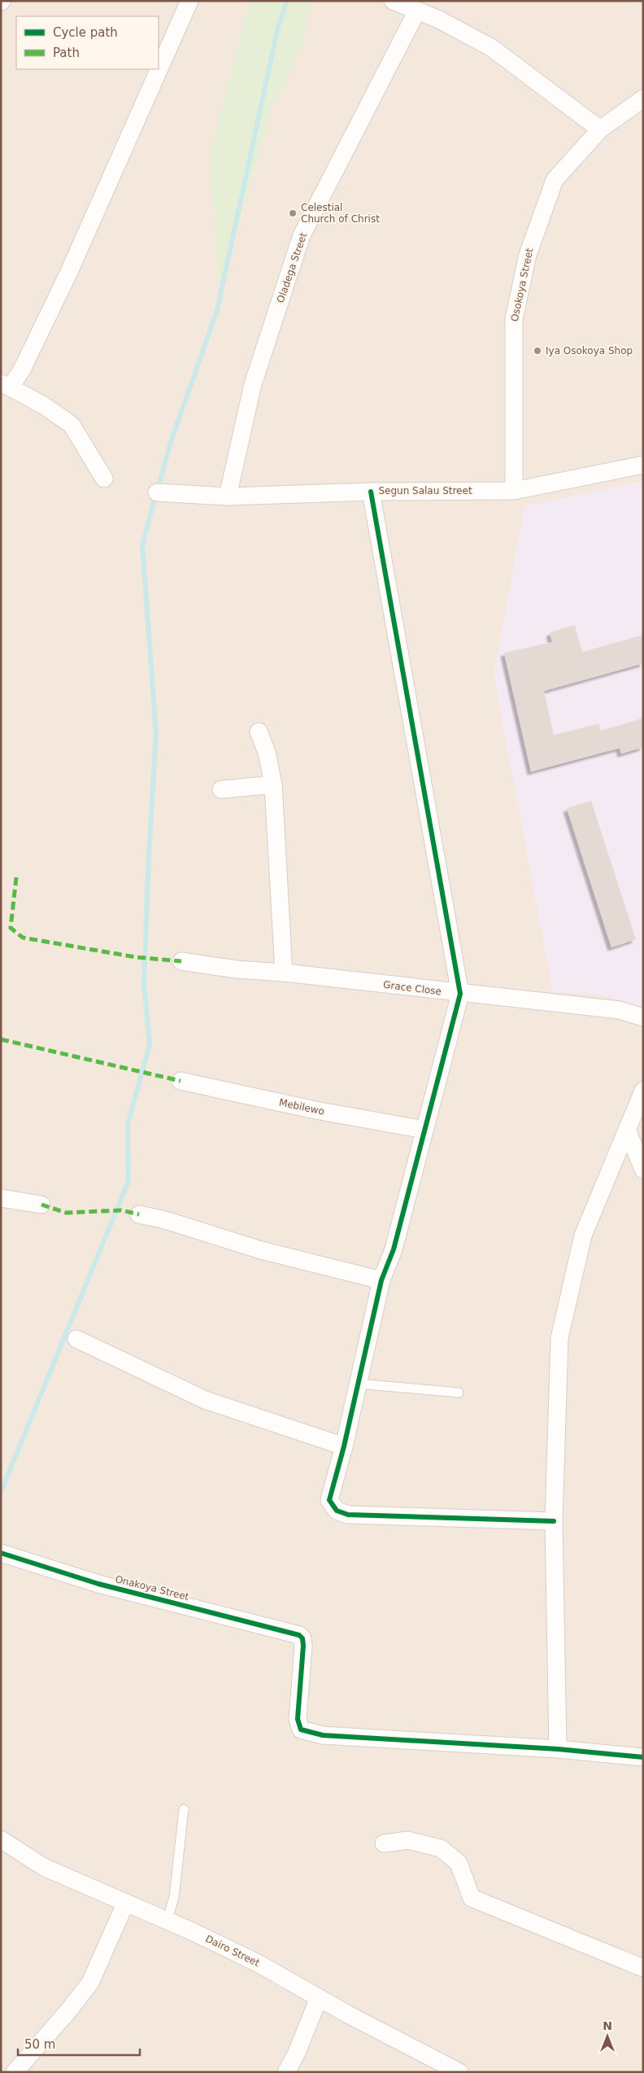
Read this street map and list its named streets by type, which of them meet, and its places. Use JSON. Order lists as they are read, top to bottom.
{
  "streets": {
    "street": [
      "Oladega Street",
      "Osokoya Street",
      "Segun Salau Street",
      "Grace Close",
      "Mebilewo",
      "Onakoya Street",
      "Dairo Street"
    ]
  },
  "crossings": [
    ["Oladega Street", "Segun Salau Street"],
    ["Osokoya Street", "Segun Salau Street"]
  ],
  "places": ["Celestial Church of Christ", "Iya Osokoya Shop"],
  "legend": ["Cycle path", "Path"],
  "scale_bar": "50 m",
  "north": "top"
}
